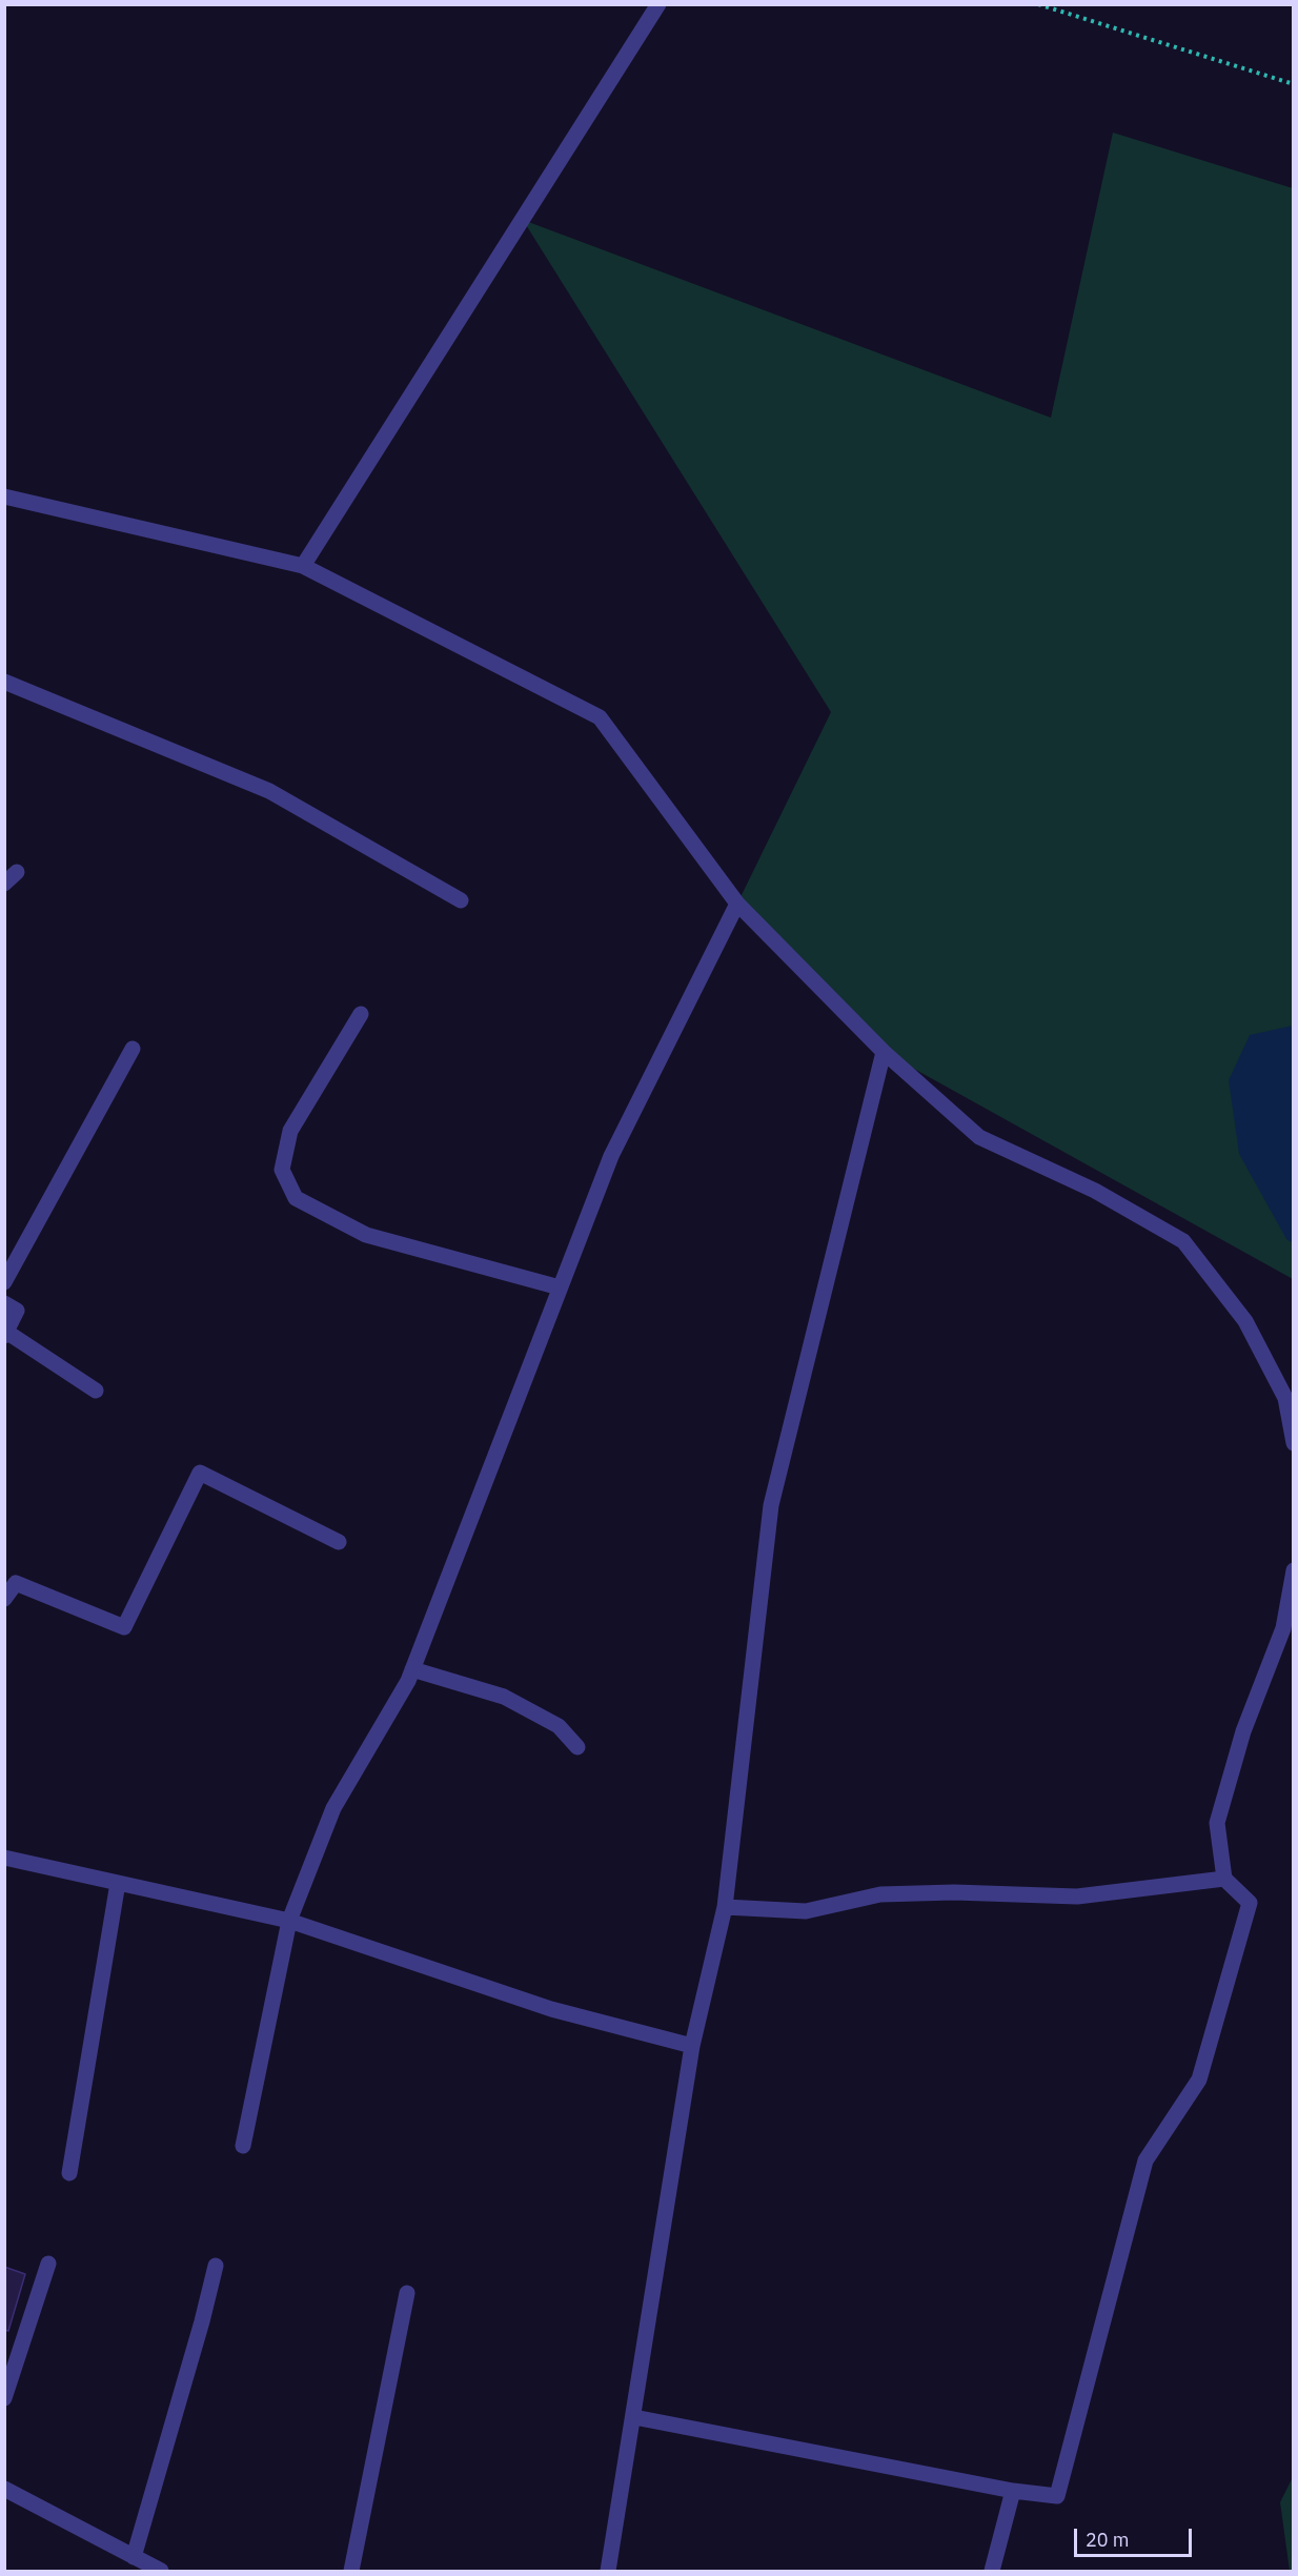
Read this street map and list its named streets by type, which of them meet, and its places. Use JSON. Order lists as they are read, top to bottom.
{
  "scale_bar": "20 m"
}
